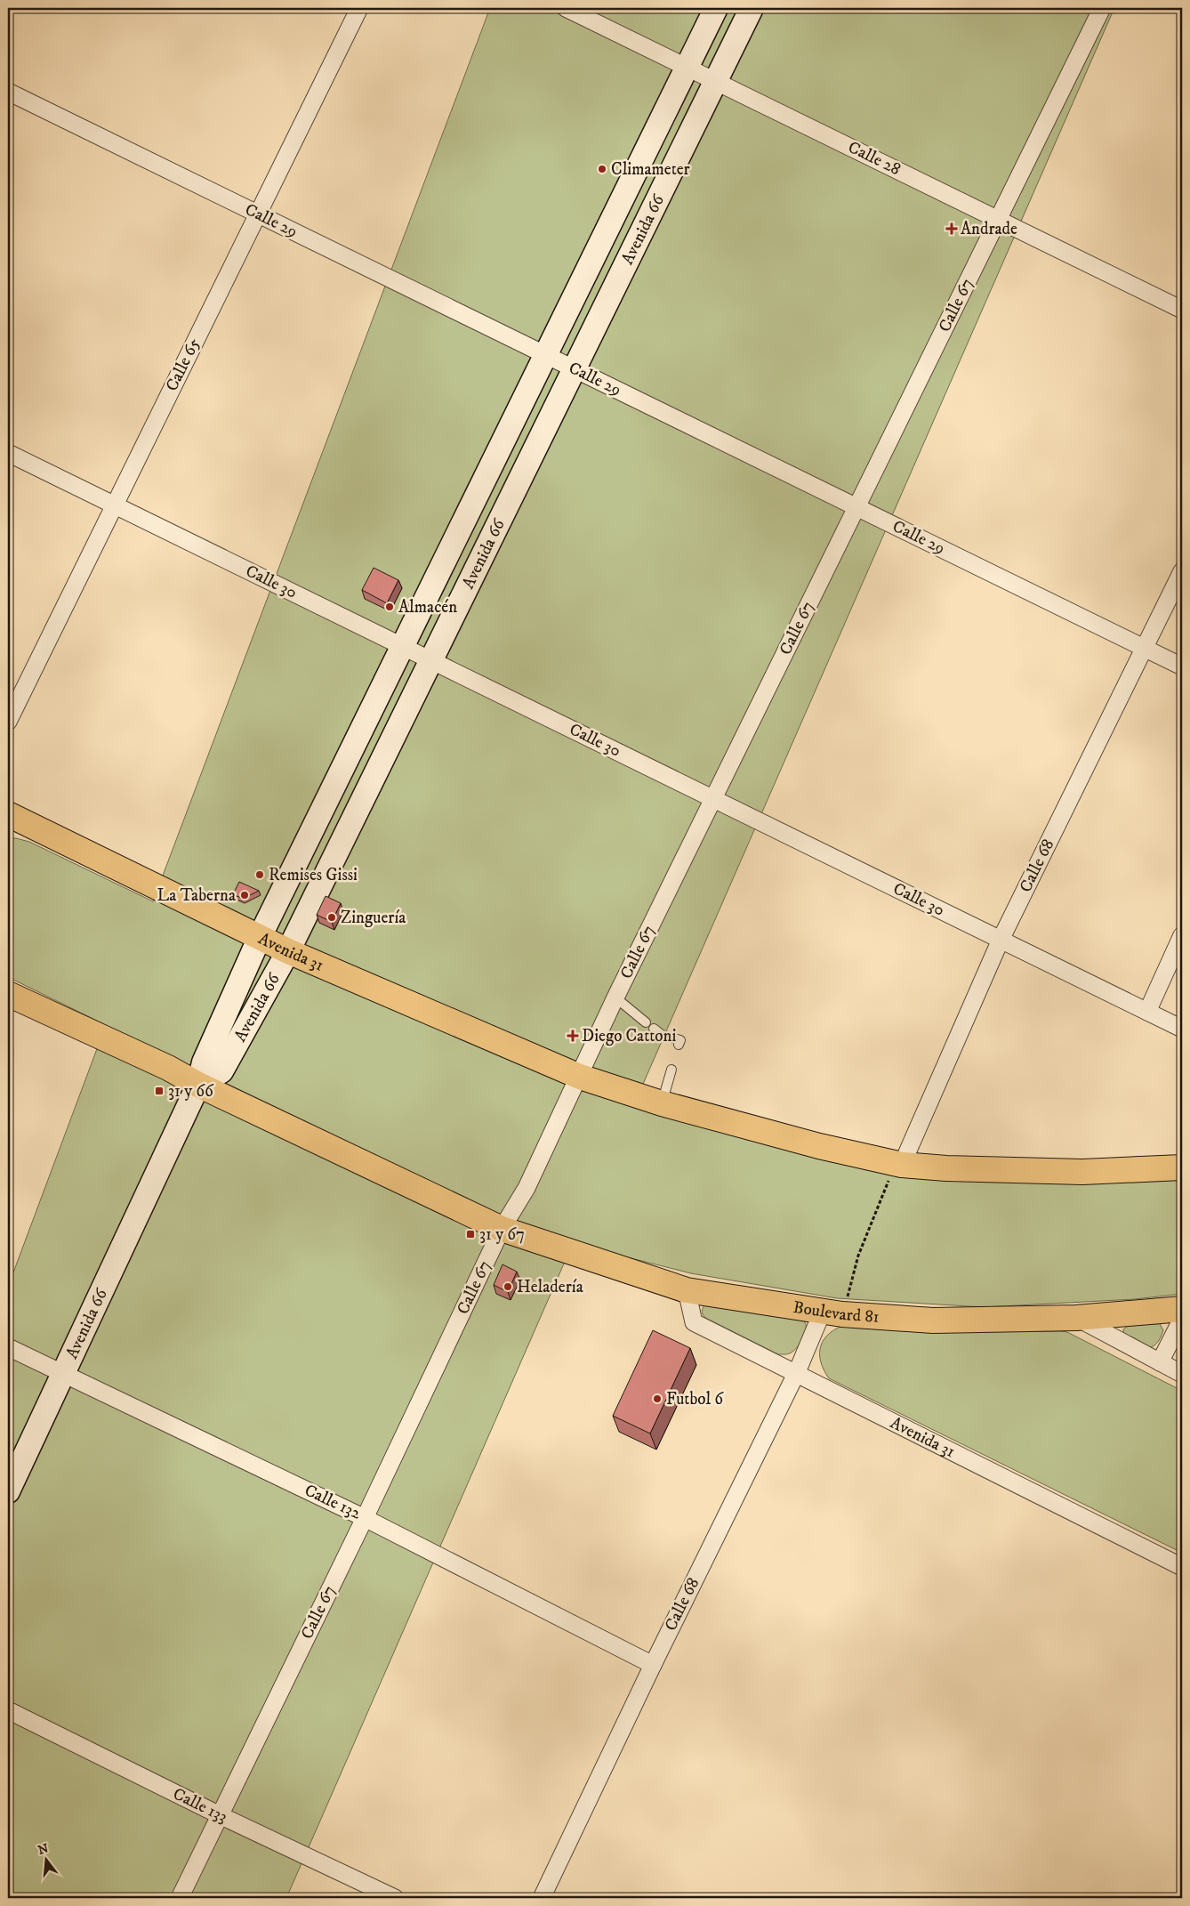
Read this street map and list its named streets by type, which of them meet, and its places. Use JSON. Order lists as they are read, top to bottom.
{
  "streets": {
    "highway": ["Avenida 31", "Boulevard 81"],
    "main road": ["Avenida 66"],
    "street": [
      "Calle 28",
      "Calle 29",
      "Calle 67",
      "Calle 65",
      "Calle 30",
      "Calle 68",
      "Calle 132",
      "Calle 133"
    ]
  },
  "crossings": [
    ["Calle 28", "Avenida 66"],
    ["Calle 28", "Calle 67"],
    ["Calle 29", "Avenida 66"],
    ["Calle 29", "Calle 67"],
    ["Calle 29", "Calle 65"],
    ["Calle 29", "Calle 68"],
    ["Avenida 66", "Calle 30"],
    ["Avenida 66", "Avenida 31"],
    ["Avenida 66", "Calle 132"],
    ["Calle 67", "Calle 30"],
    ["Calle 67", "Avenida 31"],
    ["Calle 67", "Boulevard 81"],
    ["Calle 67", "Calle 132"],
    ["Calle 67", "Calle 133"],
    ["Calle 65", "Calle 30"],
    ["Calle 30", "Calle 68"],
    ["Calle 68", "Avenida 31"],
    ["Calle 68", "Boulevard 81"],
    ["Calle 68", "Calle 132"],
    ["Avenida 31", "Boulevard 81"]
  ],
  "places": {
    "other": [
      "Climameter",
      "Almacén",
      "Remises Gissi",
      "La Taberna",
      "Zinguería",
      "Heladería",
      "Futbol 6"
    ],
    "health": ["Andrade", "Diego Cattoni"],
    "transit": ["31 y 66", "31 y 67"]
  },
  "north": "top"
}
